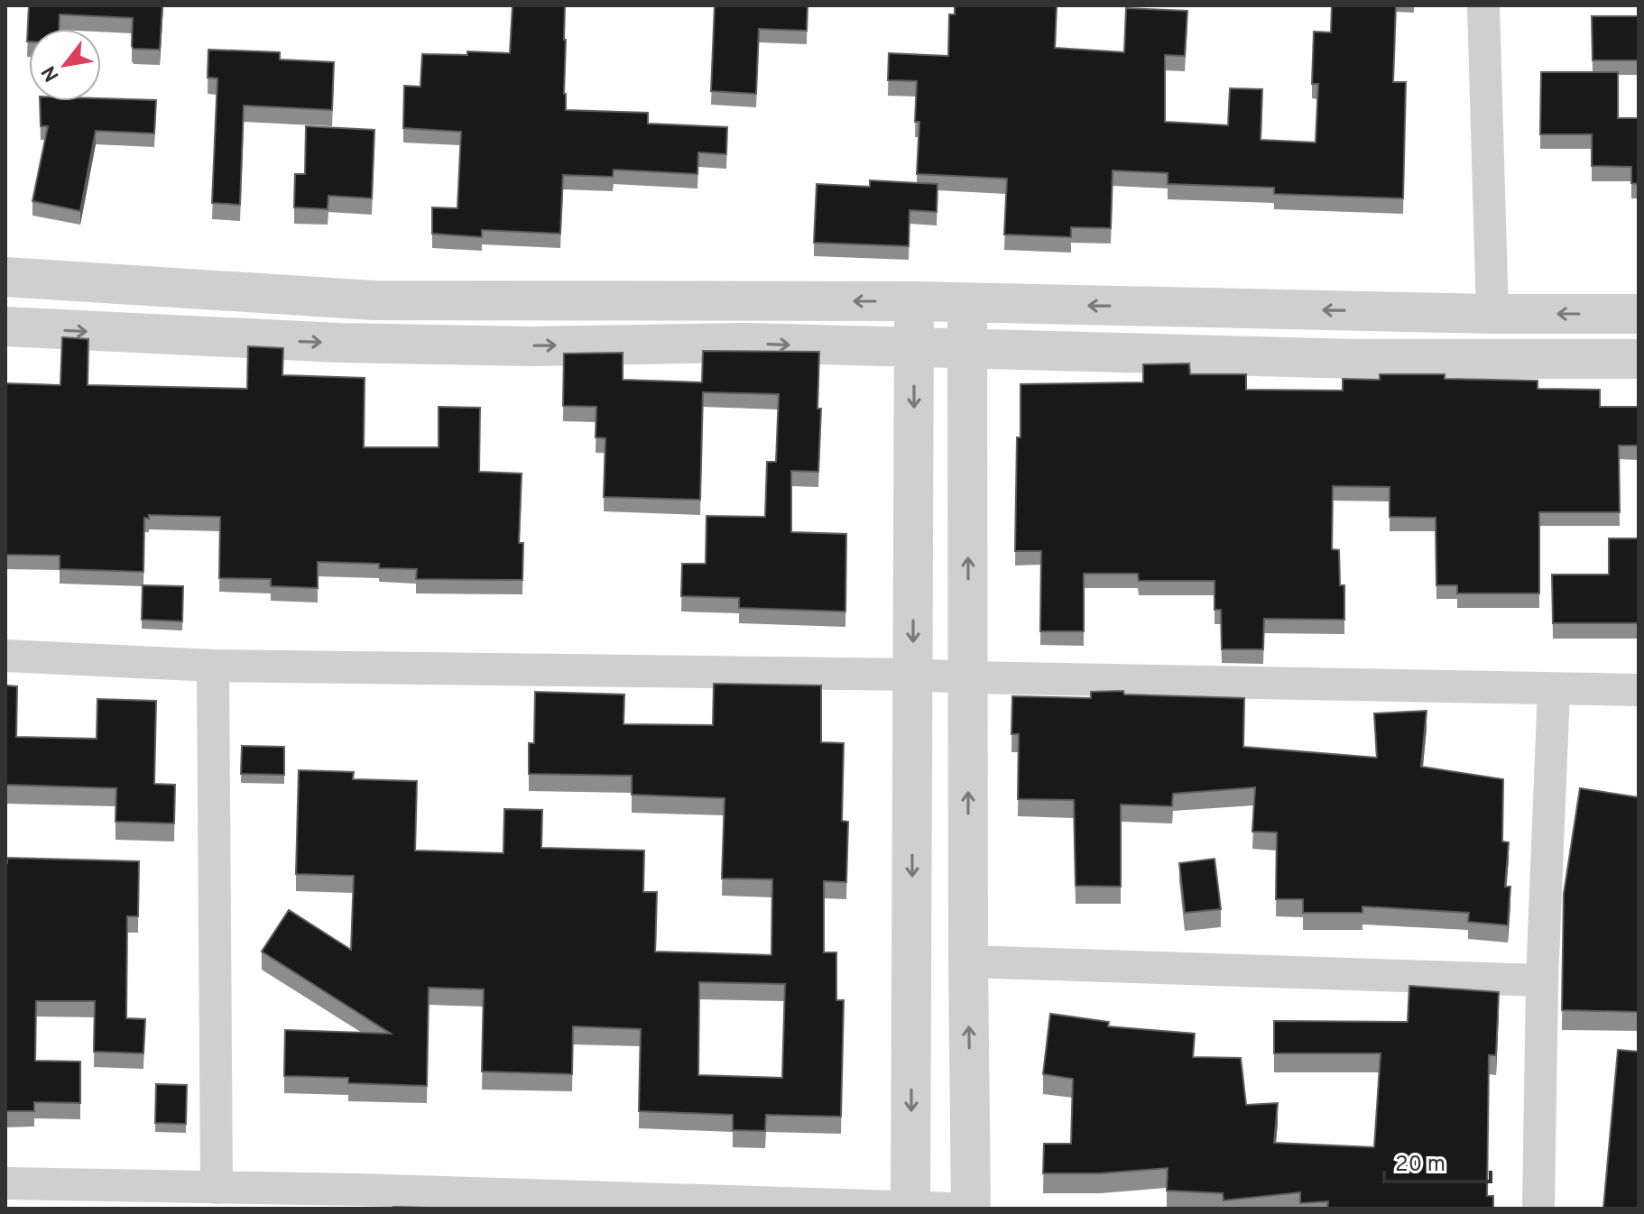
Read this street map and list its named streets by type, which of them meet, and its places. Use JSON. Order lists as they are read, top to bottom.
{
  "scale_bar": "20 m",
  "north": "bottom left"
}
